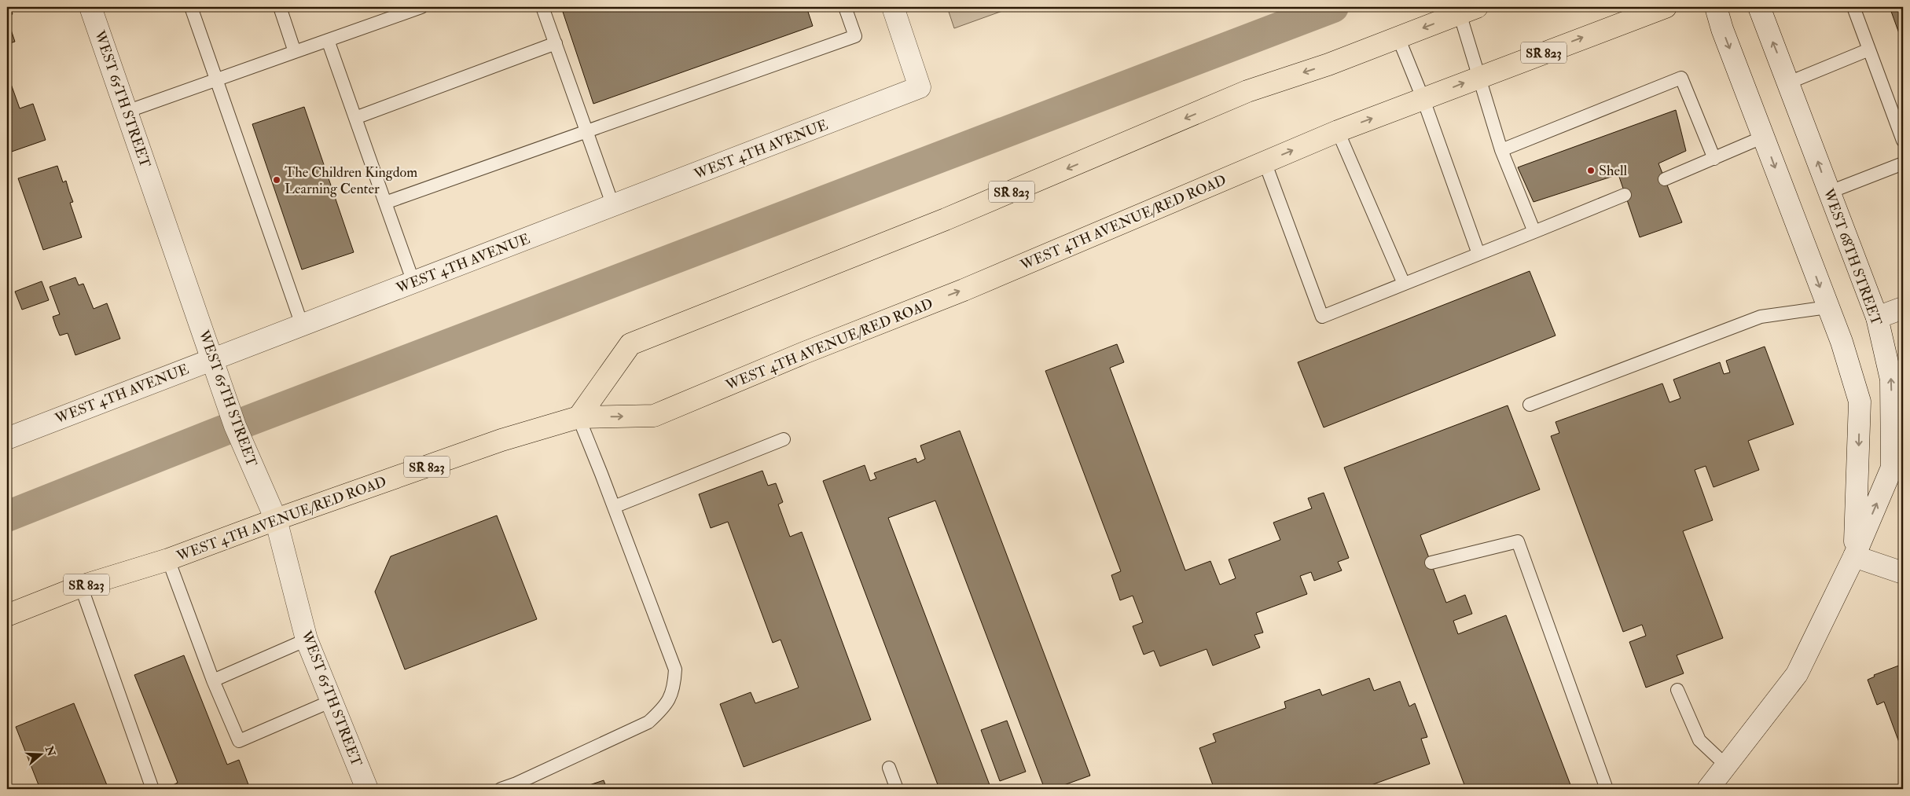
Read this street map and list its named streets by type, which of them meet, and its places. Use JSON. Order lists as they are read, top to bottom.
{
  "streets": {
    "main road": ["SR 823", "WEST 4TH AVENUE/RED ROAD"],
    "street": ["WEST 65TH STREET", "WEST 4TH AVENUE", "WEST 68TH STREET"]
  },
  "crossings": [
    ["SR 823", "WEST 4TH AVENUE/RED ROAD"],
    ["WEST 65TH STREET", "WEST 4TH AVENUE"],
    ["WEST 65TH STREET", "WEST 4TH AVENUE/RED ROAD"]
  ],
  "places": ["Shell", "The Children Kingdom Learning Center"],
  "north": "right"
}
